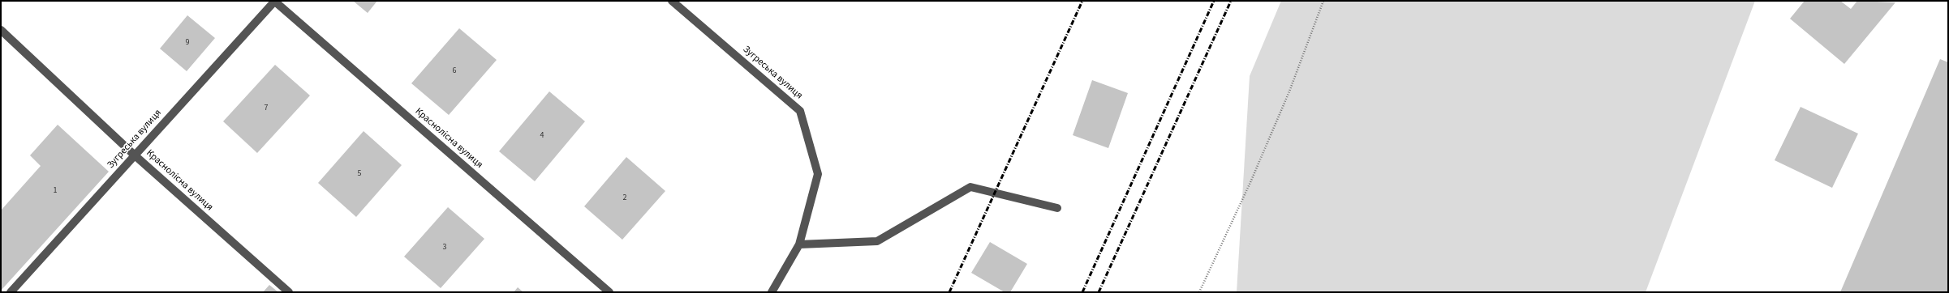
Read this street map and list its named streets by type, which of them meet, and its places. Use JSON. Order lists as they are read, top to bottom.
{
  "streets": {
    "street": ["Зугреська вулиця", "Краснолісна вулиця"]
  },
  "crossings": [
    ["Зугреська вулиця", "Краснолісна вулиця"]
  ],
  "house_numbers": [
    "9",
    "6",
    "7",
    "4",
    "5",
    "1",
    "2",
    "3"
  ]
}
